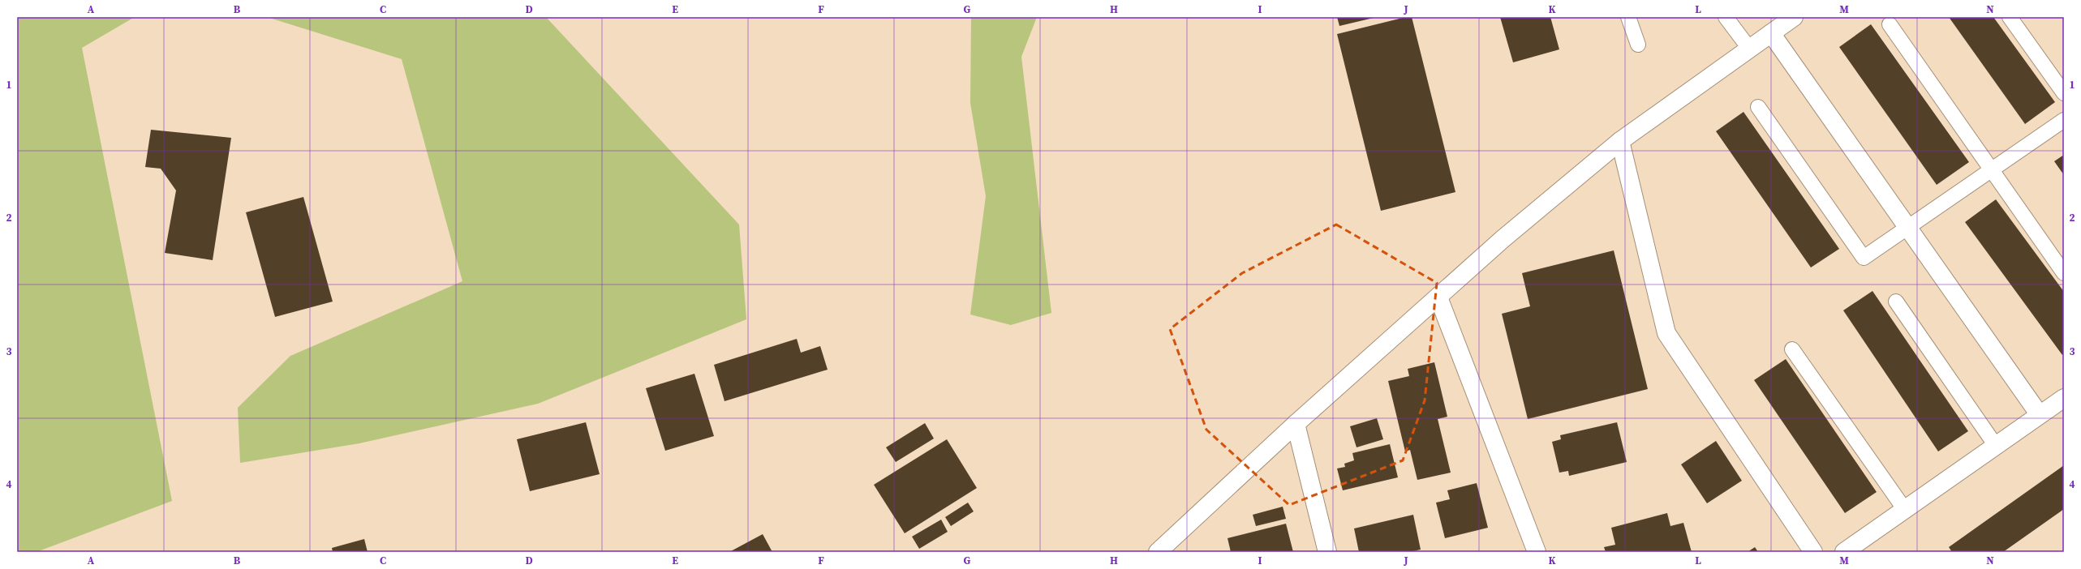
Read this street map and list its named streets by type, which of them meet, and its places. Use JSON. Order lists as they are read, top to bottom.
{
  "grid": {
    "columns": [
      "A",
      "B",
      "C",
      "D",
      "E",
      "F",
      "G",
      "H",
      "I",
      "J",
      "K",
      "L",
      "M",
      "N"
    ],
    "rows": [
      "1",
      "2",
      "3",
      "4"
    ]
  }
}
